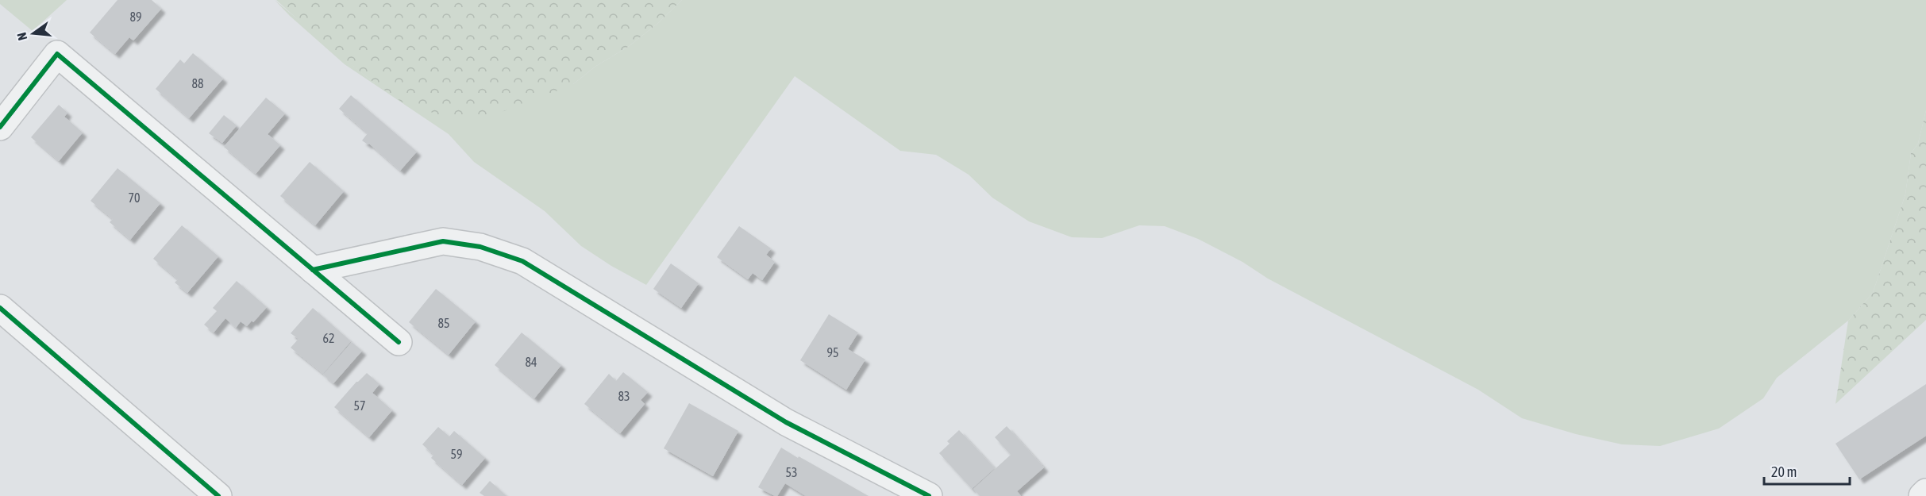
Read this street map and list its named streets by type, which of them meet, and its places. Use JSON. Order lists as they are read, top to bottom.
{
  "house_numbers": [
    "89",
    "88",
    "70",
    "85",
    "62",
    "95",
    "84",
    "83",
    "57",
    "59",
    "53"
  ],
  "scale_bar": "20 m",
  "north": "left"
}
